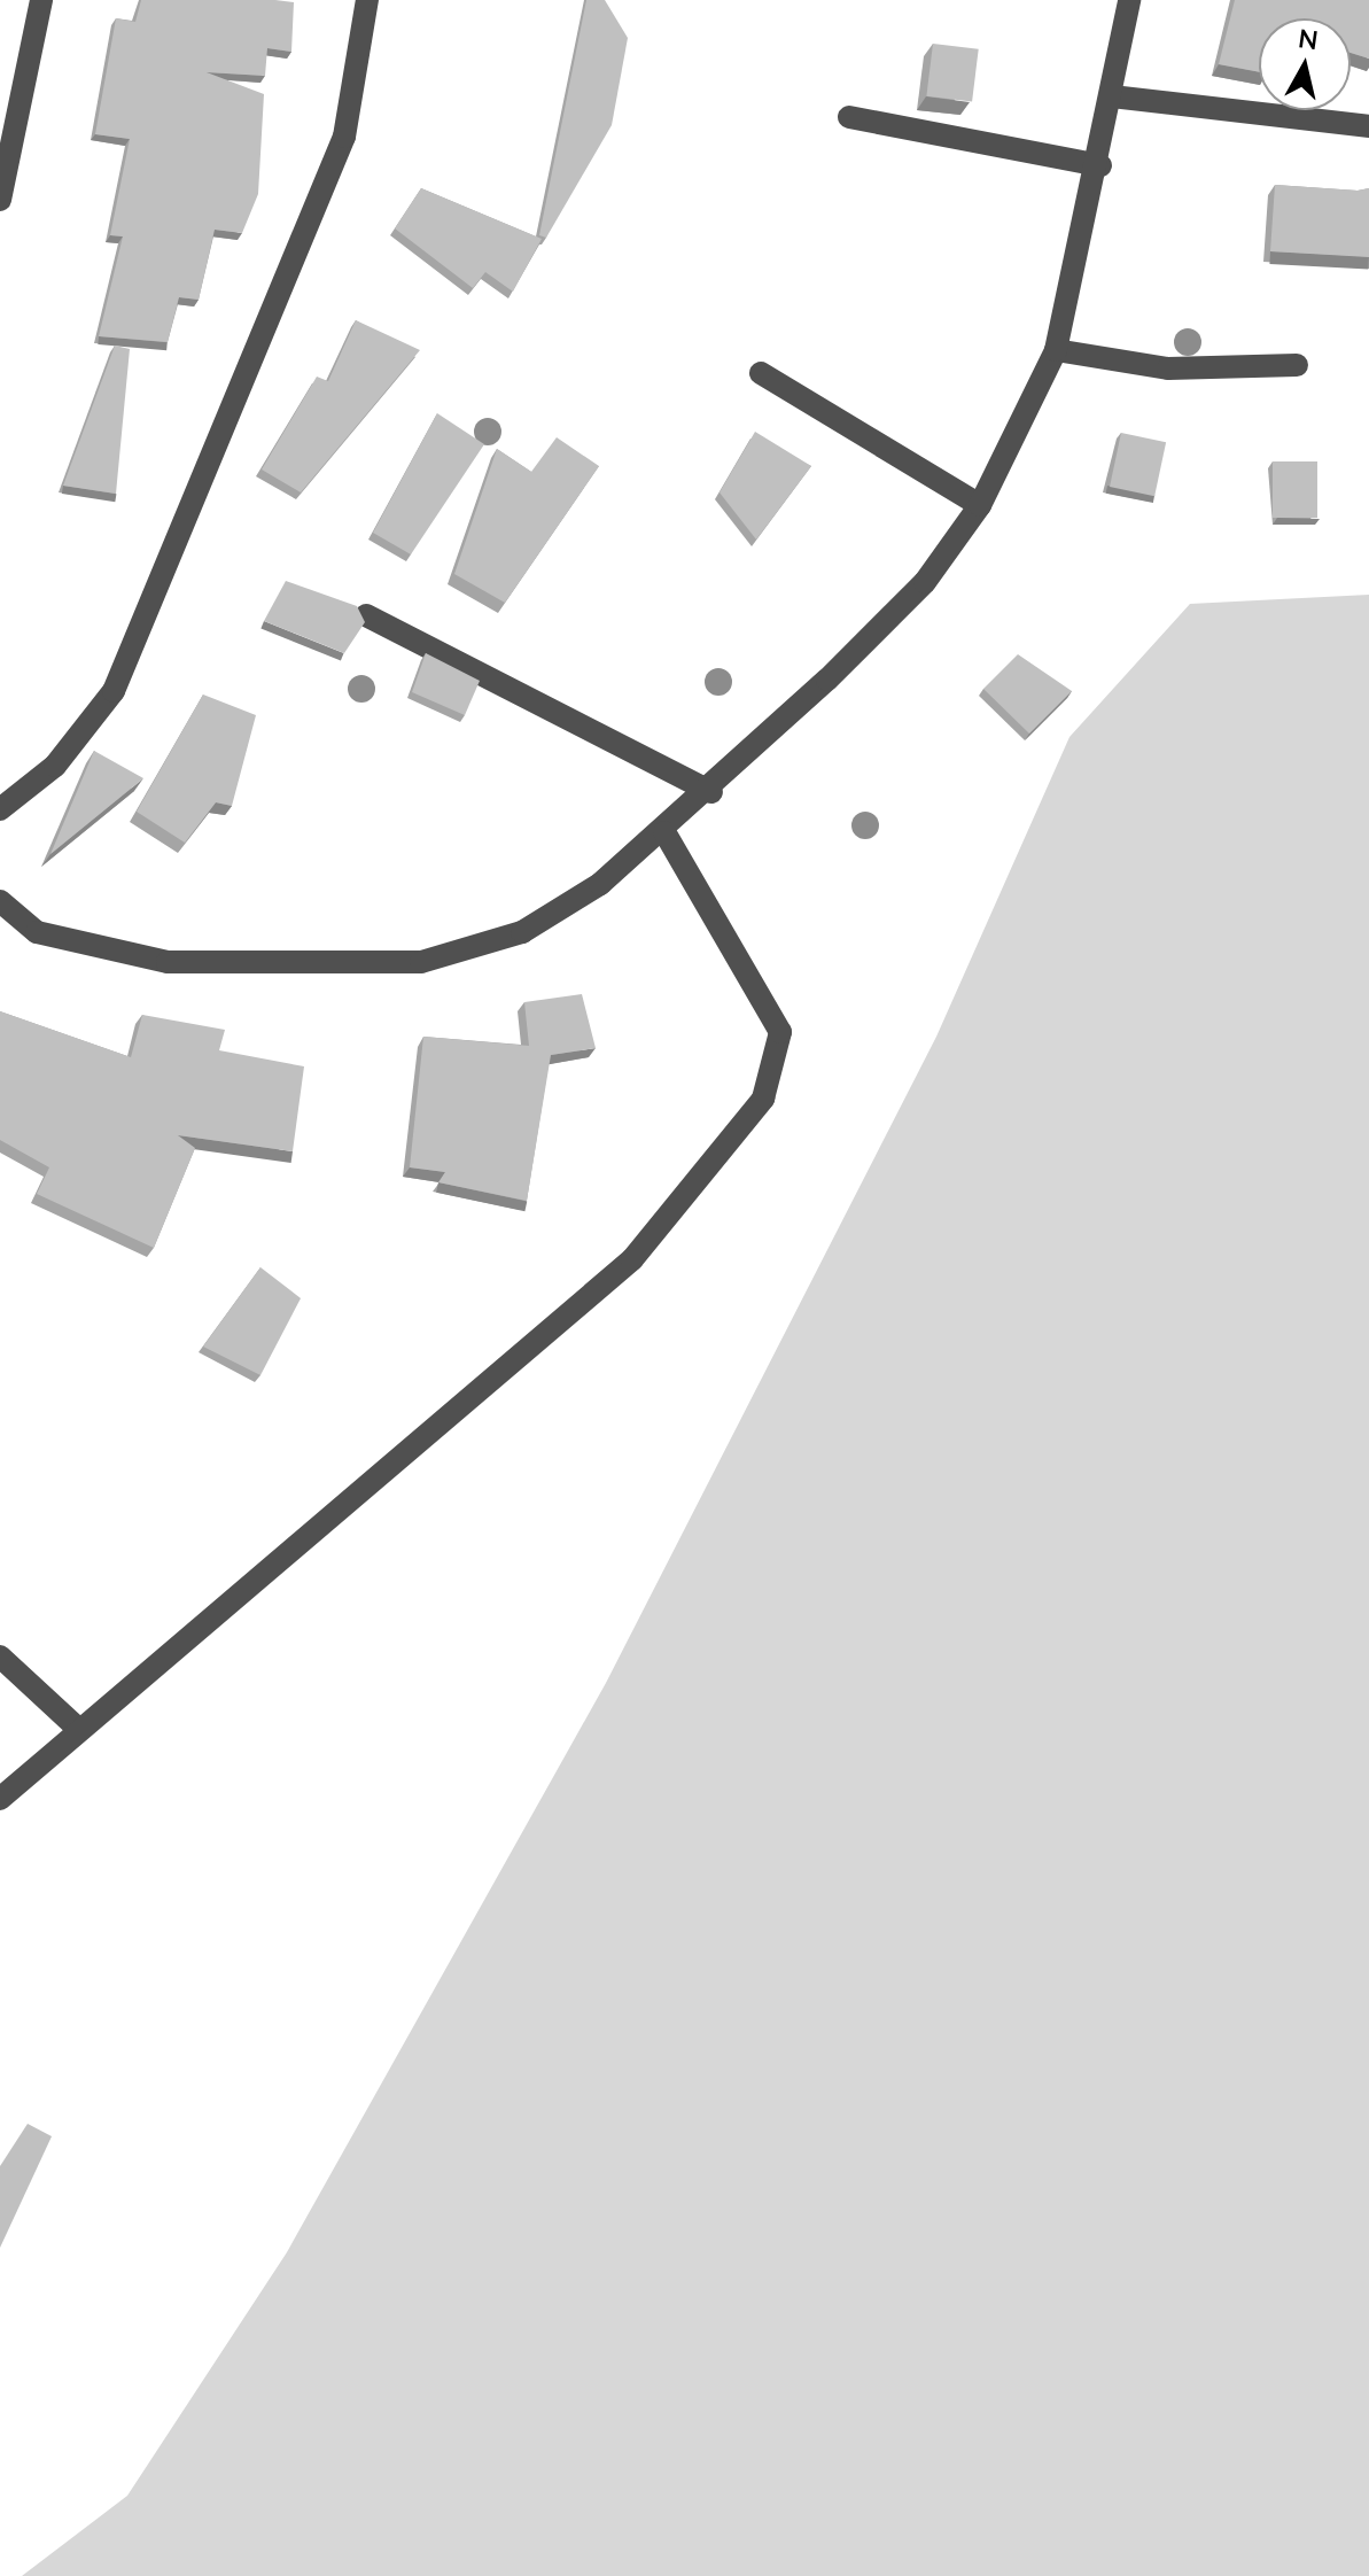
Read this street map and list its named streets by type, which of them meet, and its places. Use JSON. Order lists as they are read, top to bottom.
{
  "north": "top"
}
